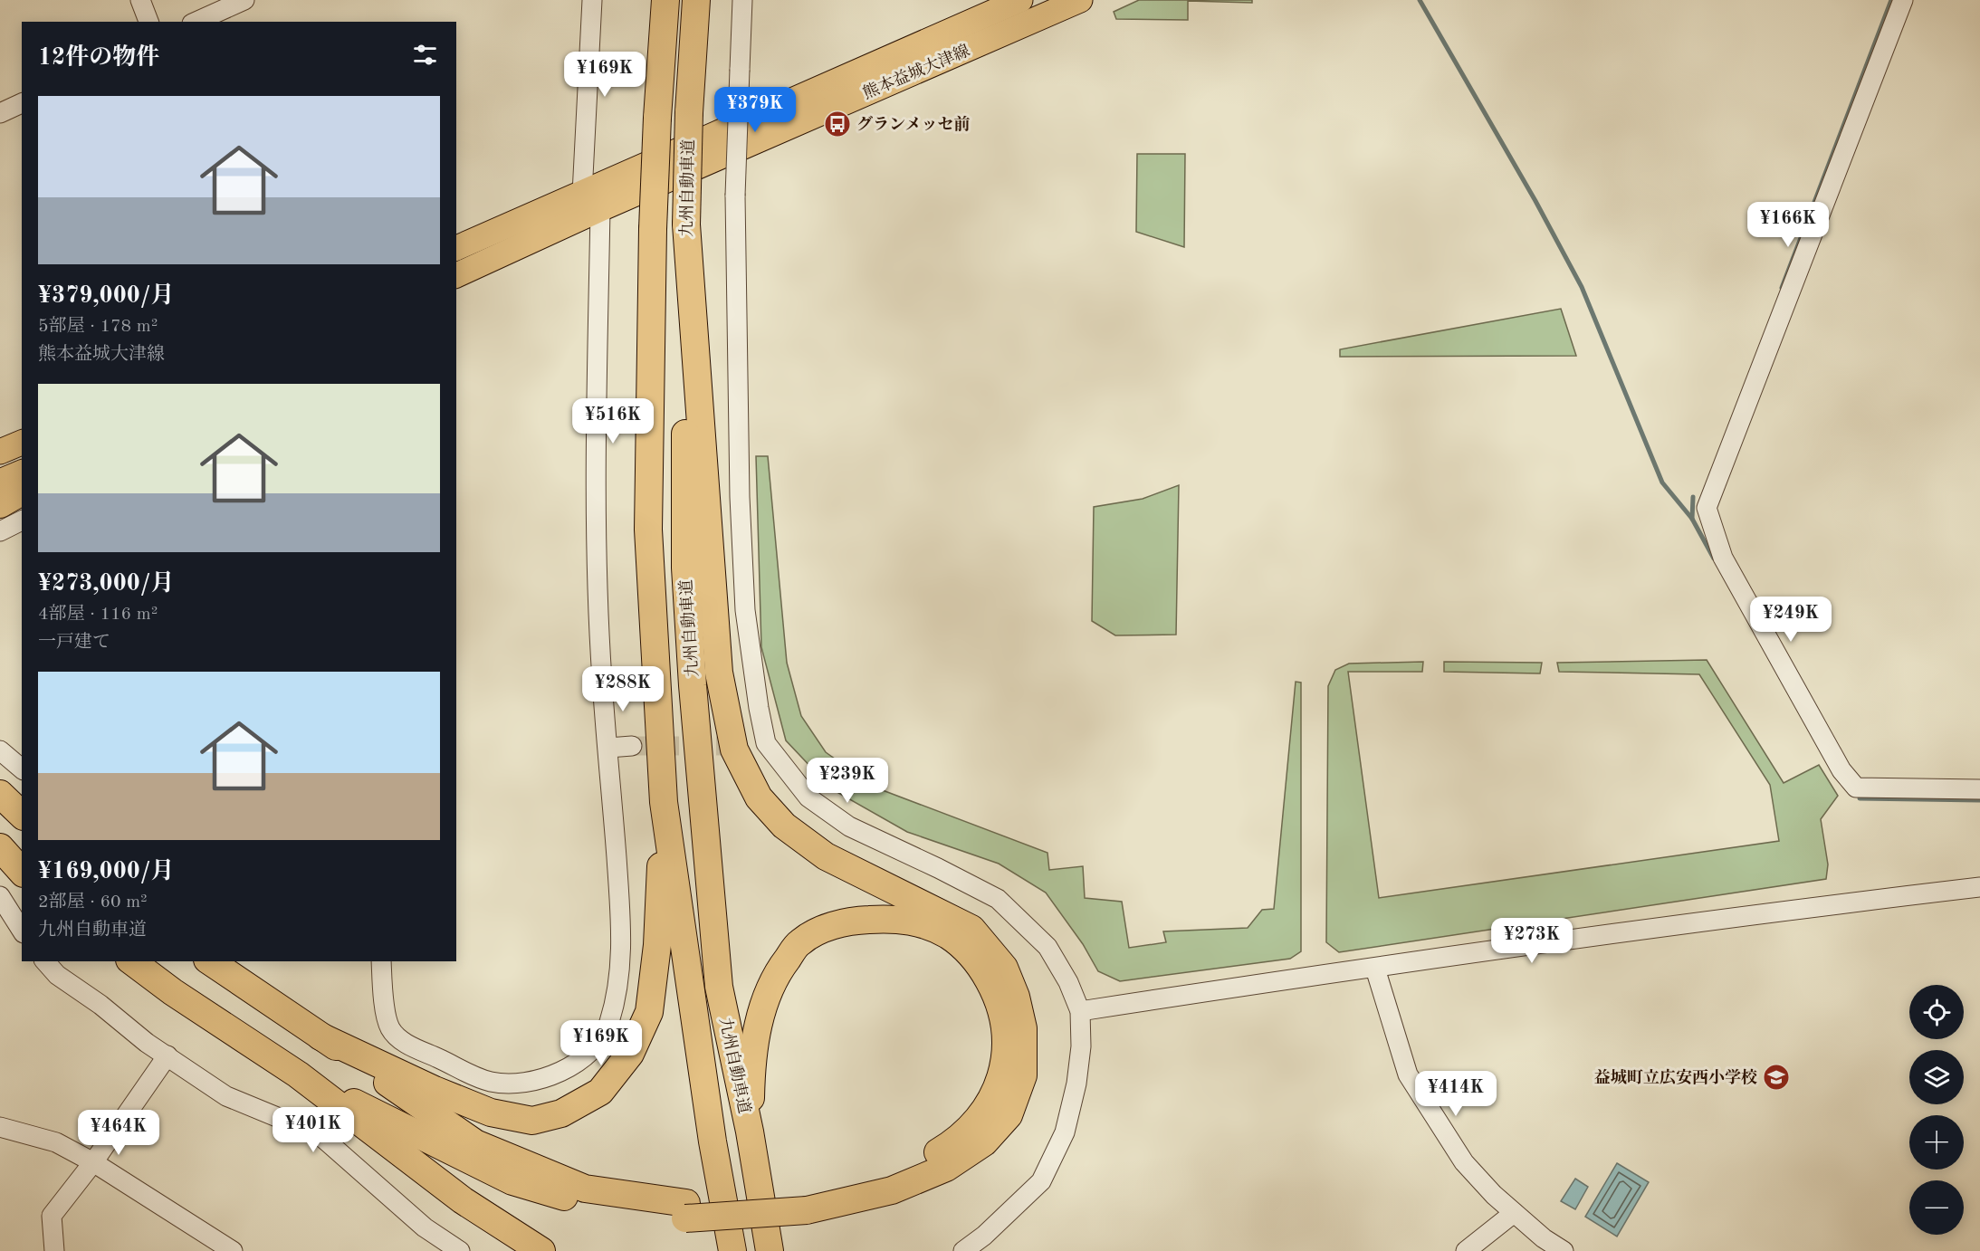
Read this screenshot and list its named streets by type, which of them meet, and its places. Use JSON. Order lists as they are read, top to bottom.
{
  "streets": {
    "highway": ["九州自動車道"],
    "main road": ["熊本益城大津線"]
  },
  "places": {
    "bus stop": ["グランメッセ前"],
    "school or university": ["益城町立広安西小学校"]
  },
  "page": {
    "heading": "12件の物件",
    "price": [
      "¥169K",
      "¥379K",
      "¥166K",
      "¥516K",
      "¥249K",
      "¥288K",
      "¥239K",
      "¥273K",
      "¥169K",
      "¥414K",
      "¥401K",
      "¥464K"
    ],
    "list": [
      {
        "name": "¥379,000/月",
        "note": "5部屋 · 178 m² · 熊本益城大津線"
      },
      {
        "name": "¥273,000/月",
        "note": "4部屋 · 116 m² · 一戸建て"
      },
      {
        "name": "¥169,000/月",
        "note": "2部屋 · 60 m² · 九州自動車道"
      }
    ],
    "map_buttons": ["+", "−"]
  }
}
